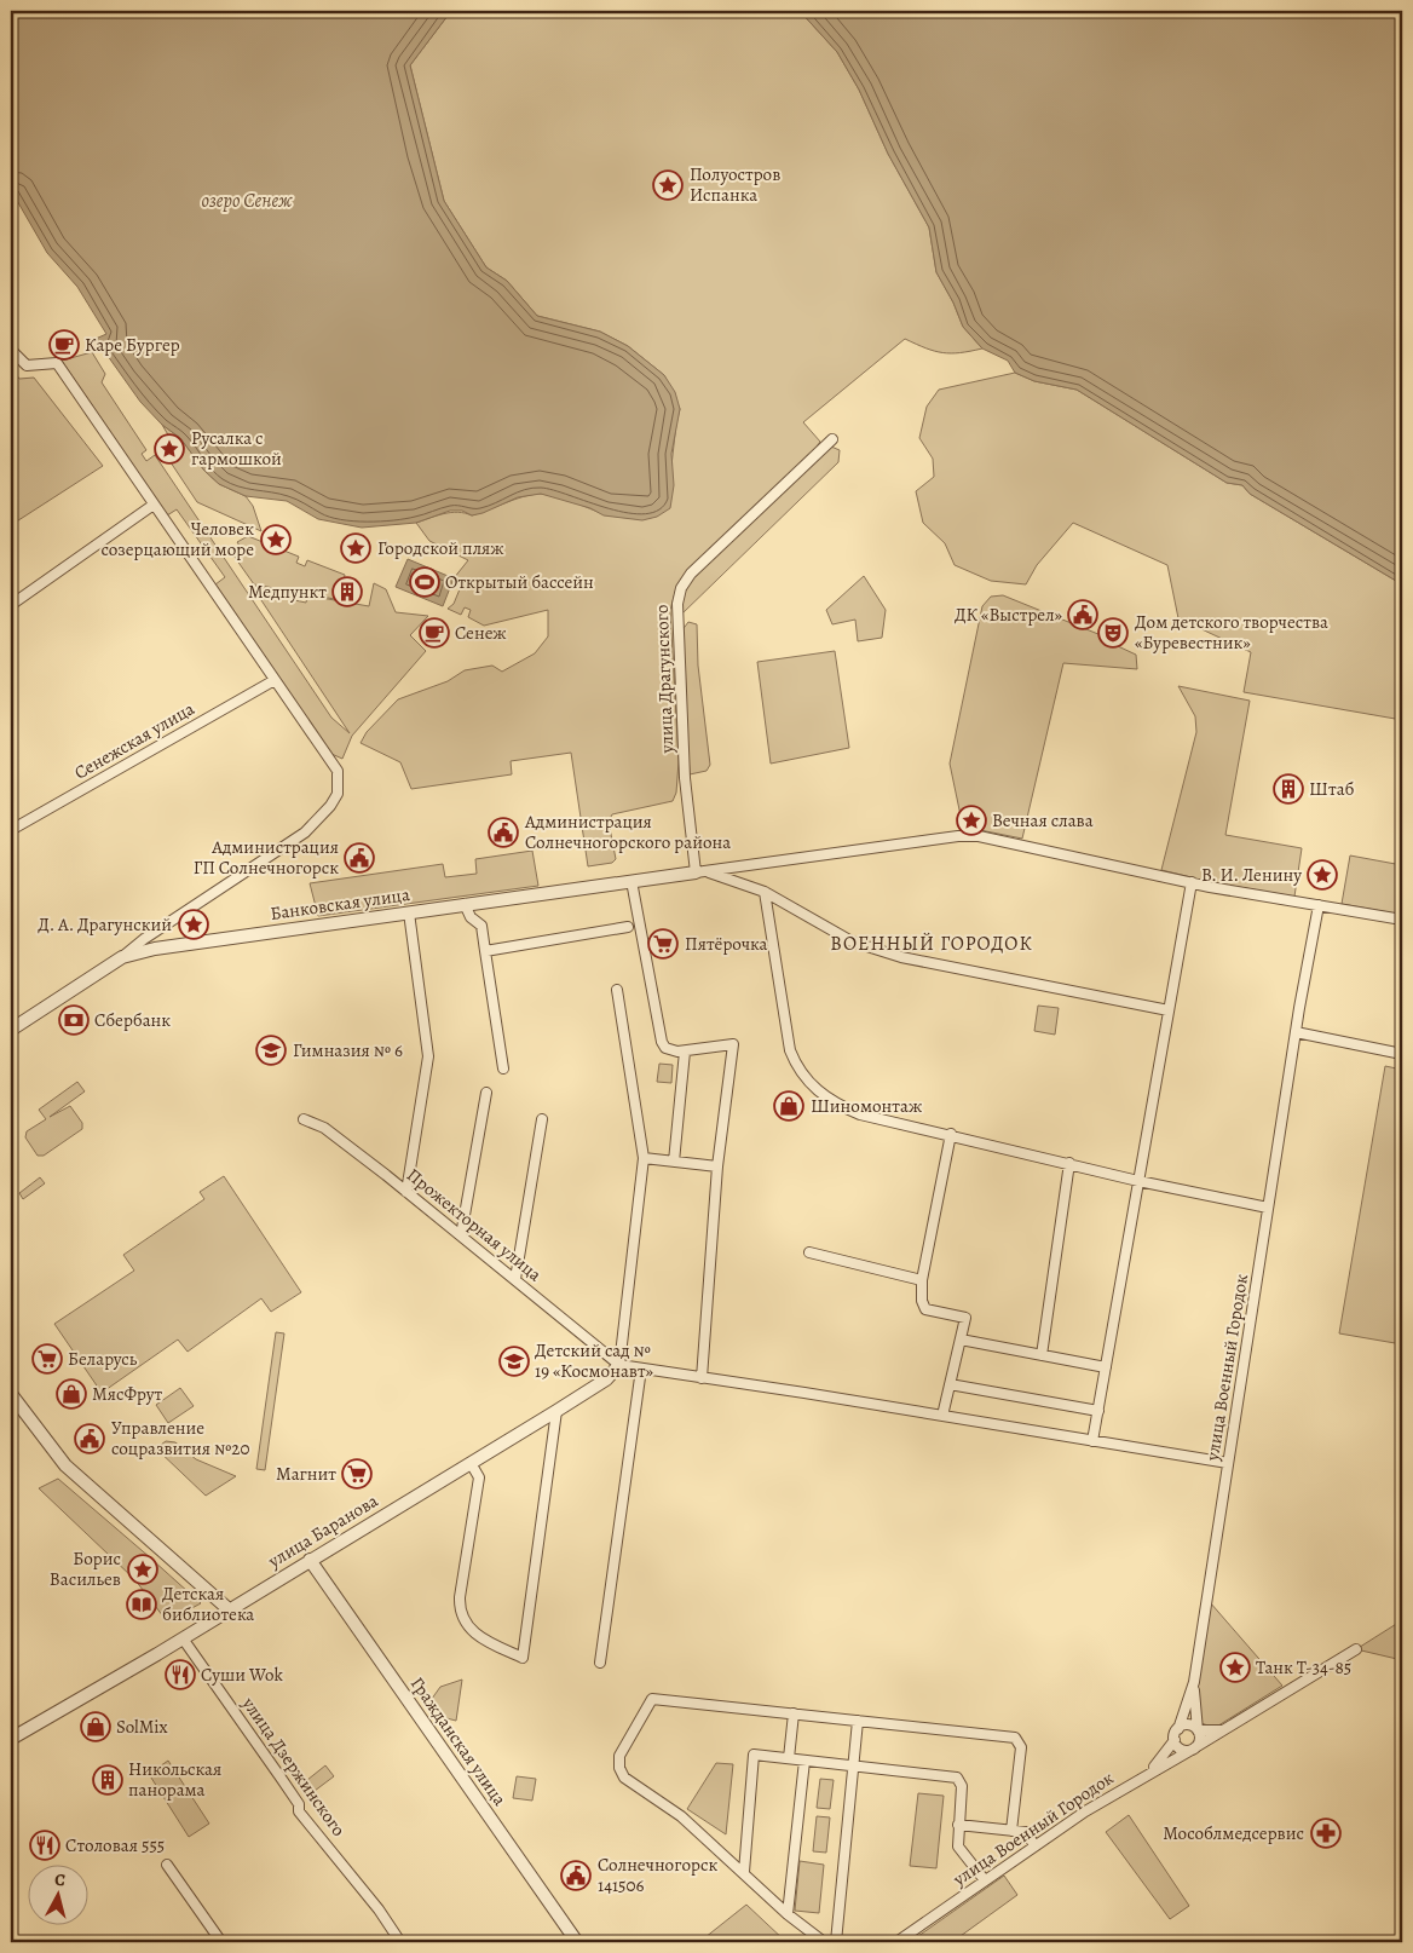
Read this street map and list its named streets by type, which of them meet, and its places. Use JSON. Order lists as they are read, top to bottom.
{
  "streets": {
    "street": [
      "улица Драгунского",
      "Сенежская улица",
      "Банковская улица",
      "Прожекторная улица",
      "улица Военный Городок",
      "улица Баранова",
      "Гражданская улица",
      "улица Дзержинского"
    ]
  },
  "crossings": [
    ["улица Драгунского", "Банковская улица"],
    ["Прожекторная улица", "улица Баранова"],
    ["улица Баранова", "Гражданская улица"],
    ["улица Баранова", "улица Дзержинского"]
  ],
  "districts": ["ВОЕННЫЙ ГОРОДОК"],
  "water": ["озеро Сенеж"],
  "places": {
    "place": [
      "Полуостров Испанка",
      "Русалка с гармошкой",
      "Человек созерцающий море",
      "Городской пляж",
      "Вечная слава",
      "В. И. Ленину",
      "Д. А. Драгунский",
      "Борис Васильев",
      "Танк Т-34-85"
    ],
    "cafe": ["Каре Бургер", "Сенеж"],
    "sports": ["Открытый бассейн"],
    "building": ["Медпункт", "Штаб", "Никольская панорама"],
    "public building": [
      "ДК «Выстрел»",
      "Администрация Солнечногорского района",
      "Администрация ГП Солнечногорск",
      "Управление соцразвития №20",
      "Солнечногорск 141506"
    ],
    "theatre": ["Дом детского творчества «Буревестник»"],
    "supermarket": ["Пятёрочка", "Беларусь", "Магнит"],
    "bank": ["Сбербанк"],
    "school or university": ["Гимназия № 6", "Детский сад № 19 «Космонавт»"],
    "shop": ["Шиномонтаж", "МясФрут", "SolMix"],
    "library": ["Детская библиотека"],
    "restaurant": ["Суши Wok", "Столовая 555"],
    "pharmacy": ["Мособлмедсервис"]
  },
  "north": "top"
}
